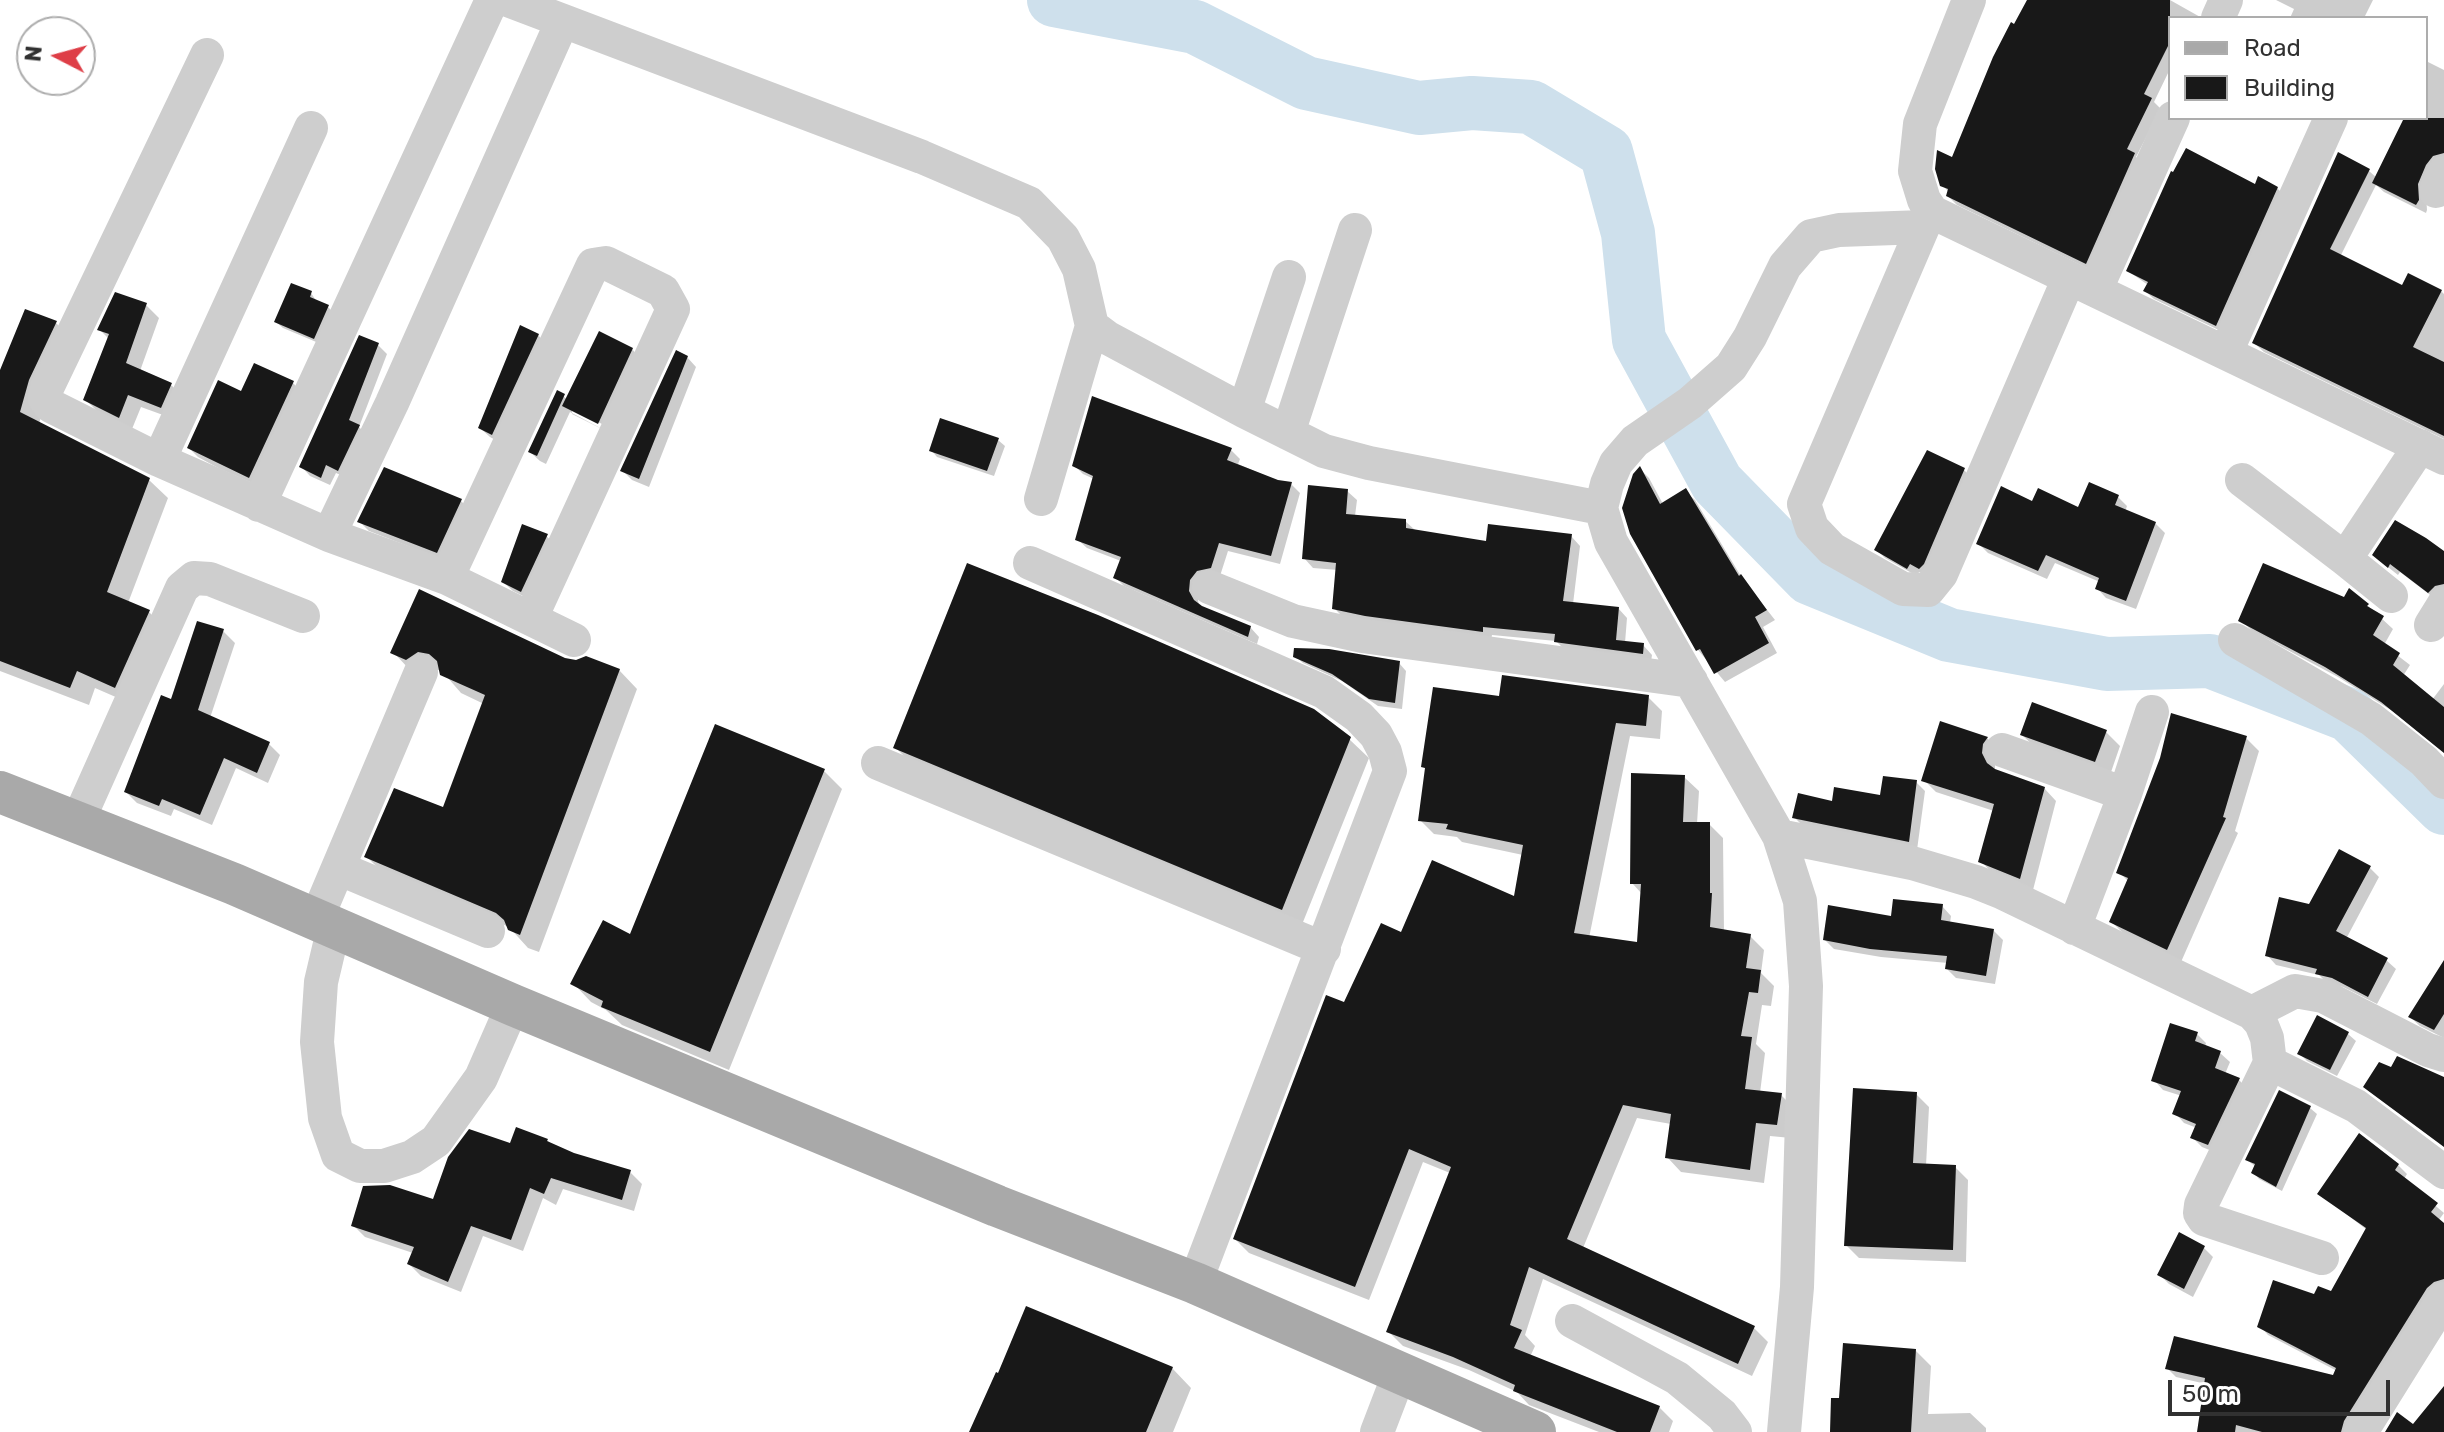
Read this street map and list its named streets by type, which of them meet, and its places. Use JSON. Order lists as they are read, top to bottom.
{
  "legend": ["Road", "Building"],
  "scale_bar": "50 m",
  "north": "left"
}
